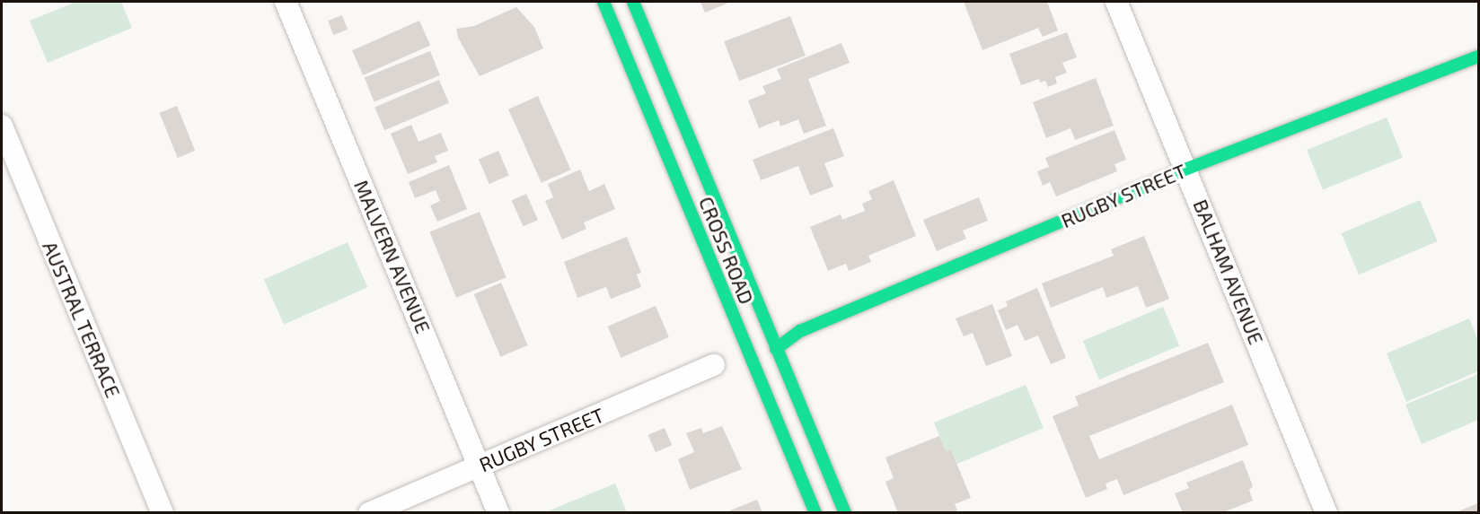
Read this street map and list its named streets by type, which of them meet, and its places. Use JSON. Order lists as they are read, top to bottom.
{
  "streets": {
    "main road": ["RUGBY STREET", "CROSS ROAD"],
    "street": ["MALVERN AVENUE", "BALHAM AVENUE", "AUSTRAL TERRACE"]
  },
  "crossings": [
    ["RUGBY STREET", "CROSS ROAD"],
    ["RUGBY STREET", "MALVERN AVENUE"],
    ["RUGBY STREET", "BALHAM AVENUE"]
  ]
}
